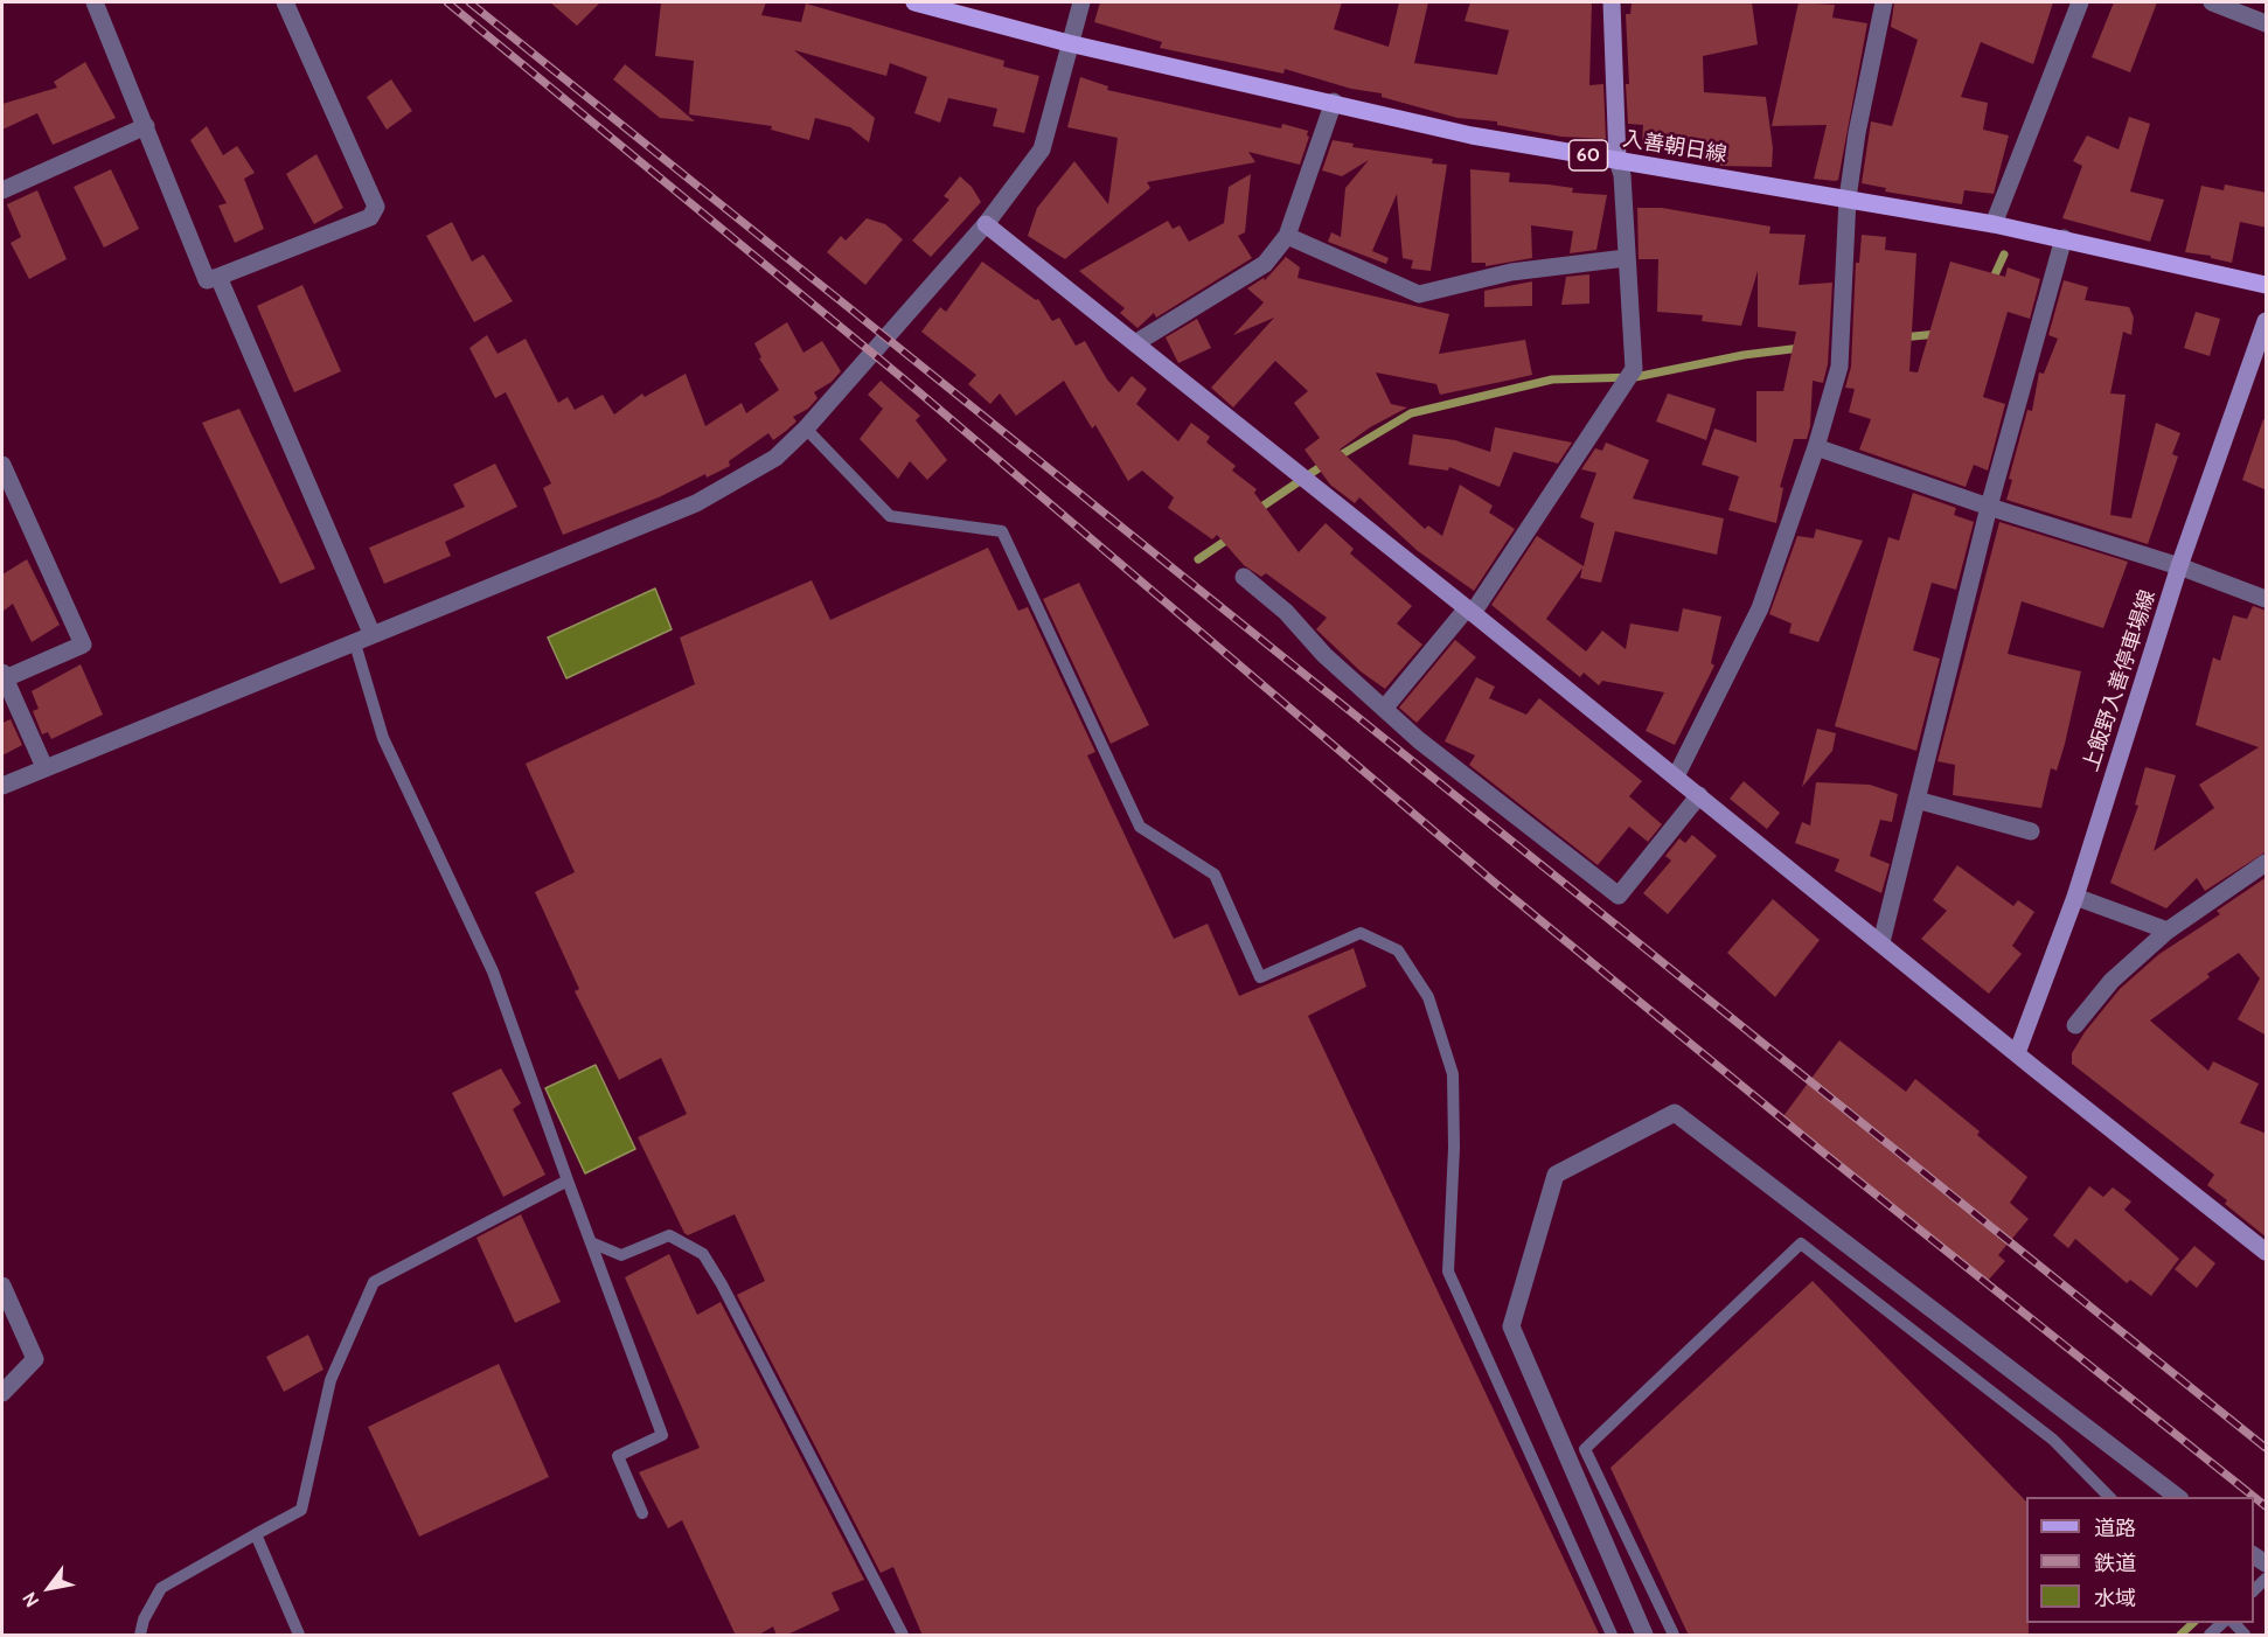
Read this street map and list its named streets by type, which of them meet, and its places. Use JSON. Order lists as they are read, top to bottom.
{
  "streets": {
    "main road": ["入善朝日線", "60"],
    "street": ["上飯野入善停車場線"]
  },
  "legend": ["道路", "鉄道", "水域"],
  "north": "bottom left"
}
